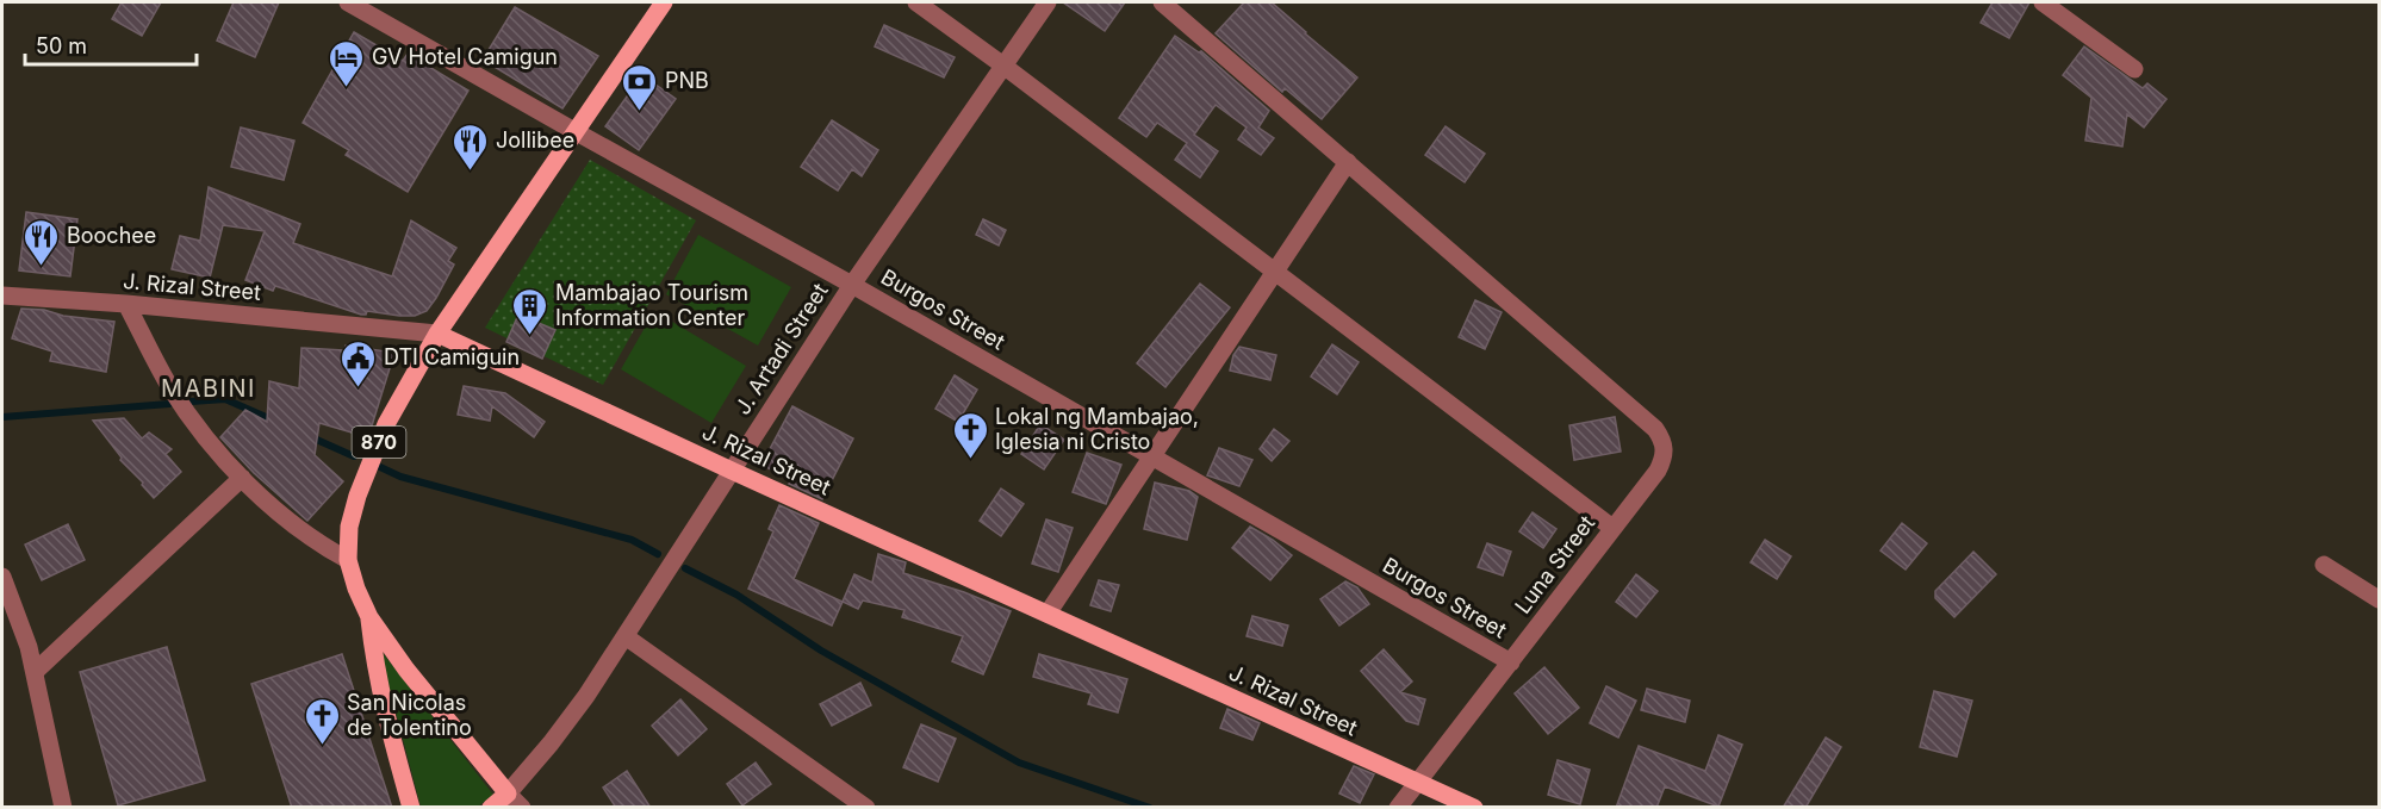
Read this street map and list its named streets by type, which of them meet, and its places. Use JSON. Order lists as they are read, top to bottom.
{
  "streets": {
    "main road": ["J. Rizal Street", "870"],
    "street": ["Burgos Street", "J. Artadi Street", "Luna Street"]
  },
  "crossings": [
    ["J. Rizal Street", "J. Artadi Street"],
    ["J. Rizal Street", "870"],
    ["J. Rizal Street", "Luna Street"],
    ["Burgos Street", "J. Artadi Street"],
    ["Burgos Street", "870"],
    ["Burgos Street", "Luna Street"],
    ["J. Artadi Street", "870"]
  ],
  "districts": ["MABINI"],
  "places": {
    "hotel": ["GV Hotel Camigun"],
    "bank": ["PNB"],
    "restaurant": ["Jollibee", "Boochee"],
    "building": ["Mambajao Tourism Information Center"],
    "public building": ["DTI Camiguin"],
    "church": ["Lokal ng Mambajao, Iglesia ni Cristo", "San Nicolas de Tolentino"]
  },
  "scale_bar": "50 m"
}
